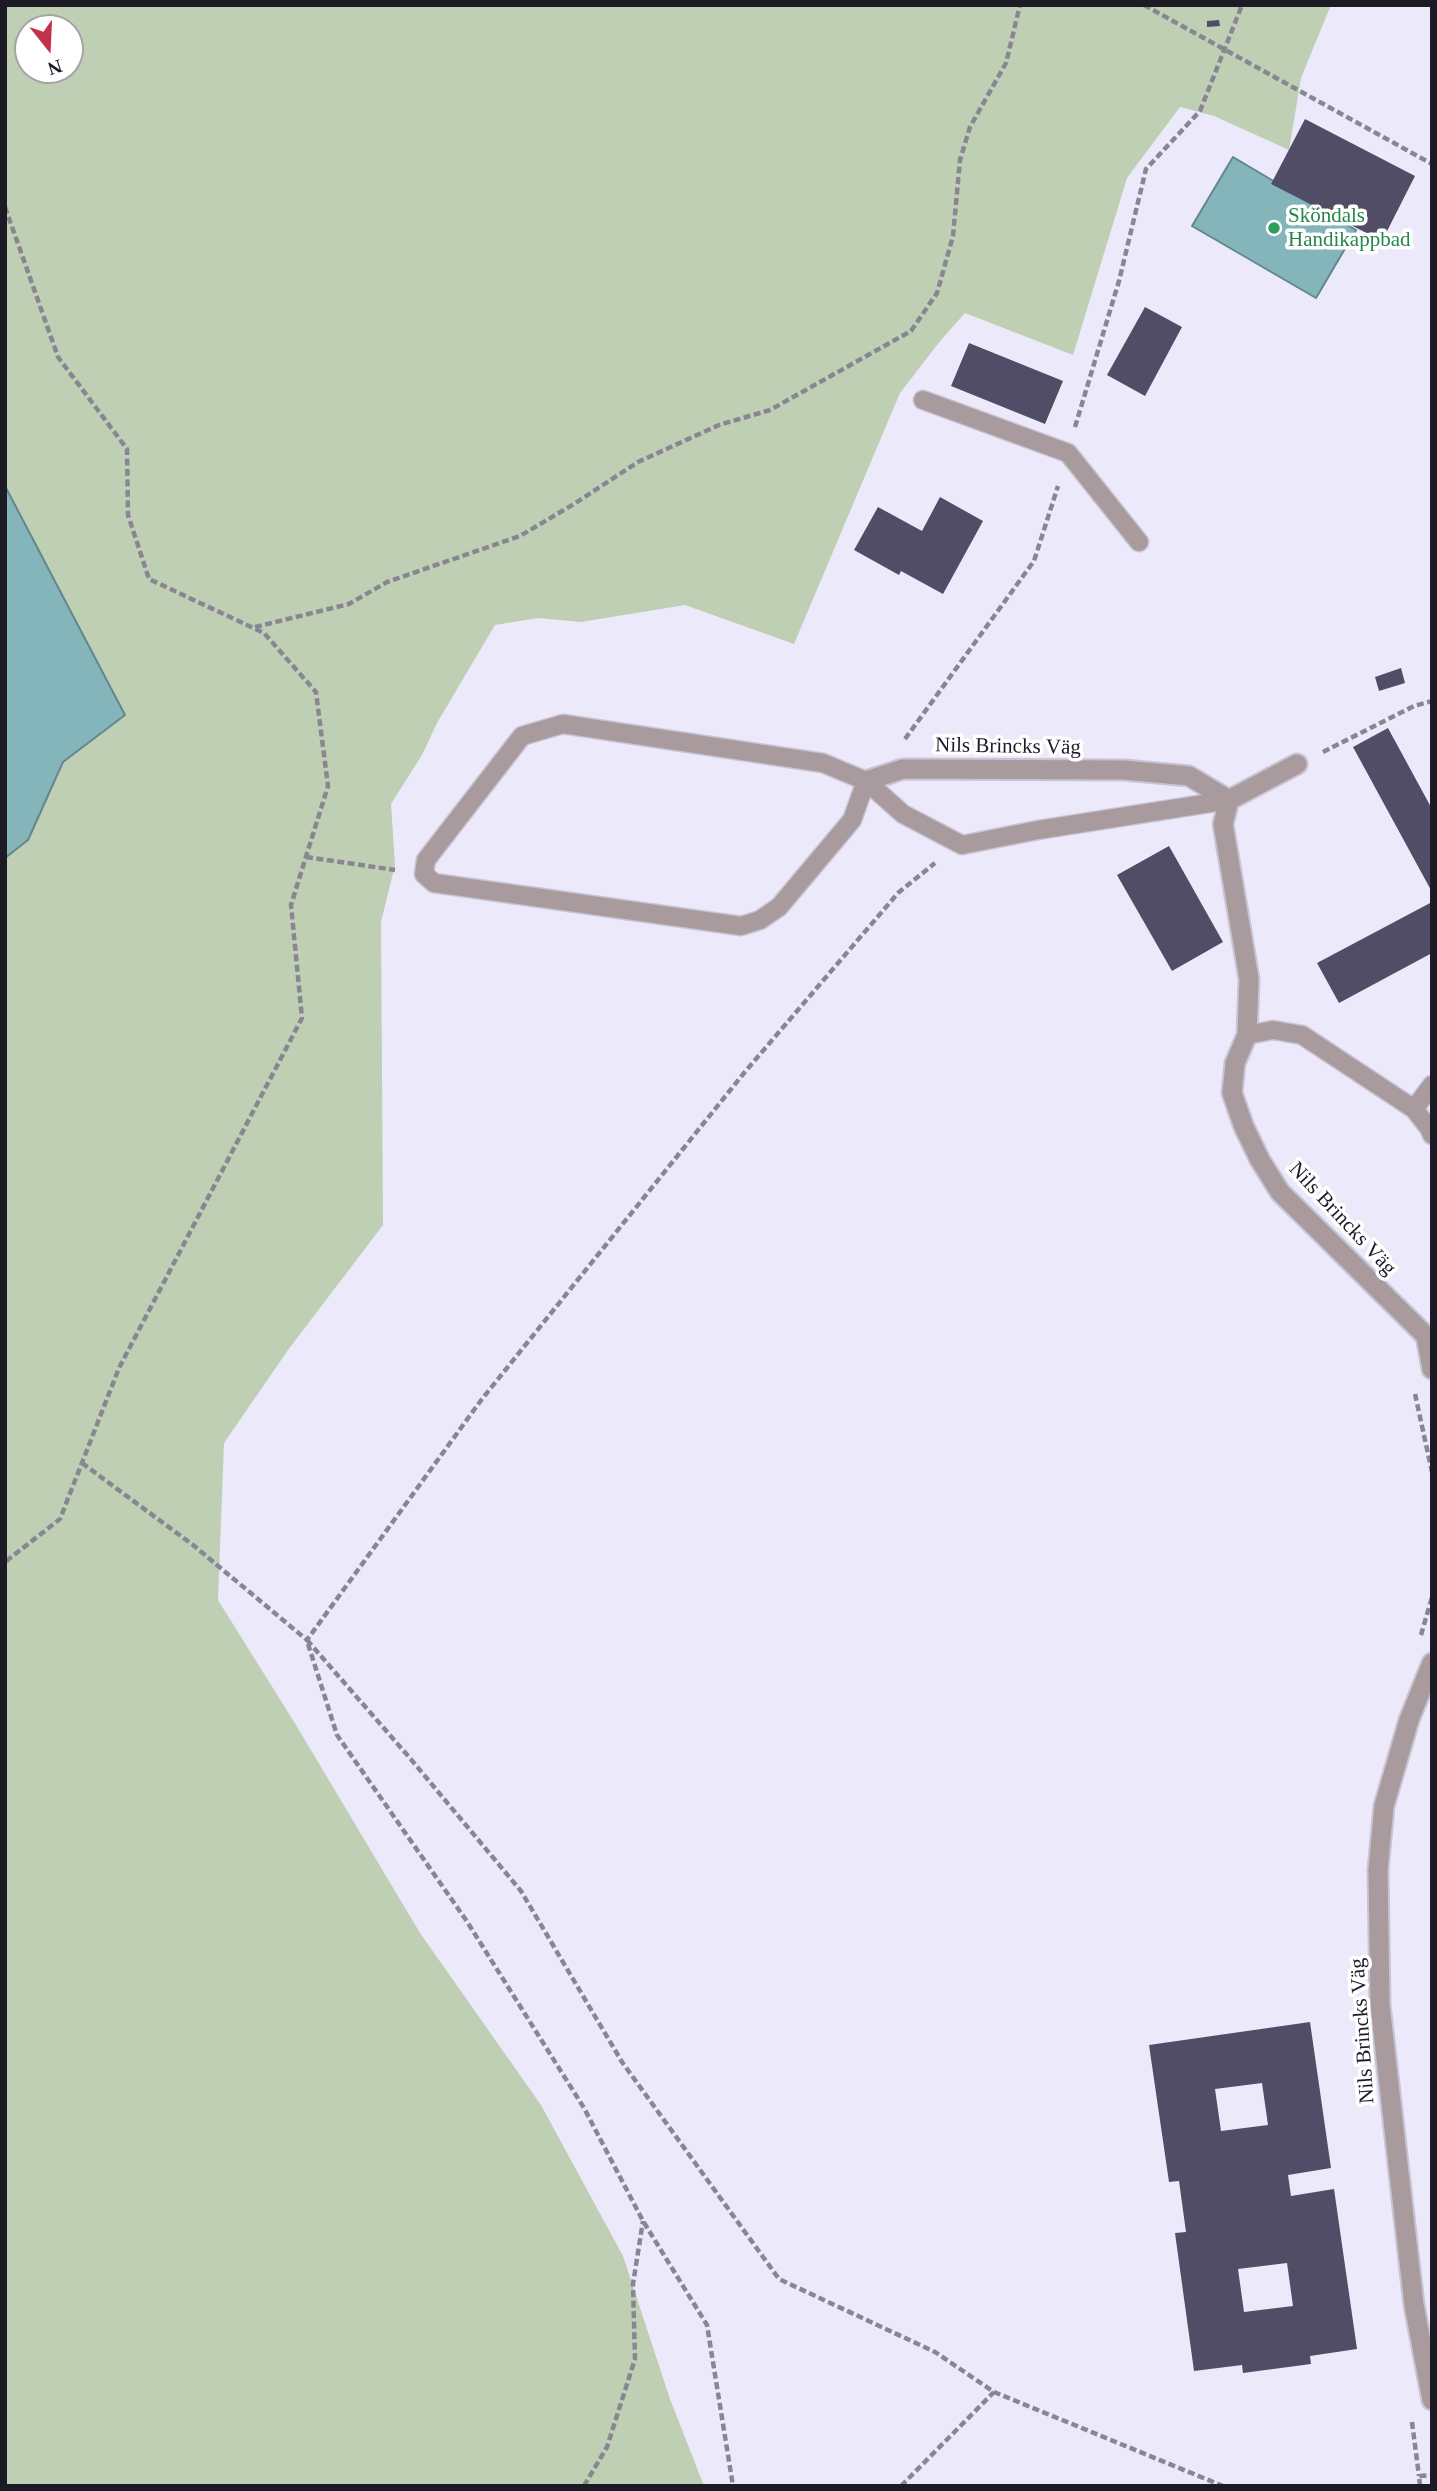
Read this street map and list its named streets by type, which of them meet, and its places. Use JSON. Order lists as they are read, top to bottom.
{
  "streets": {
    "street": ["Nils Brincks Väg"]
  },
  "places": ["Sköndals Handikappbad"],
  "north": "bottom"
}
